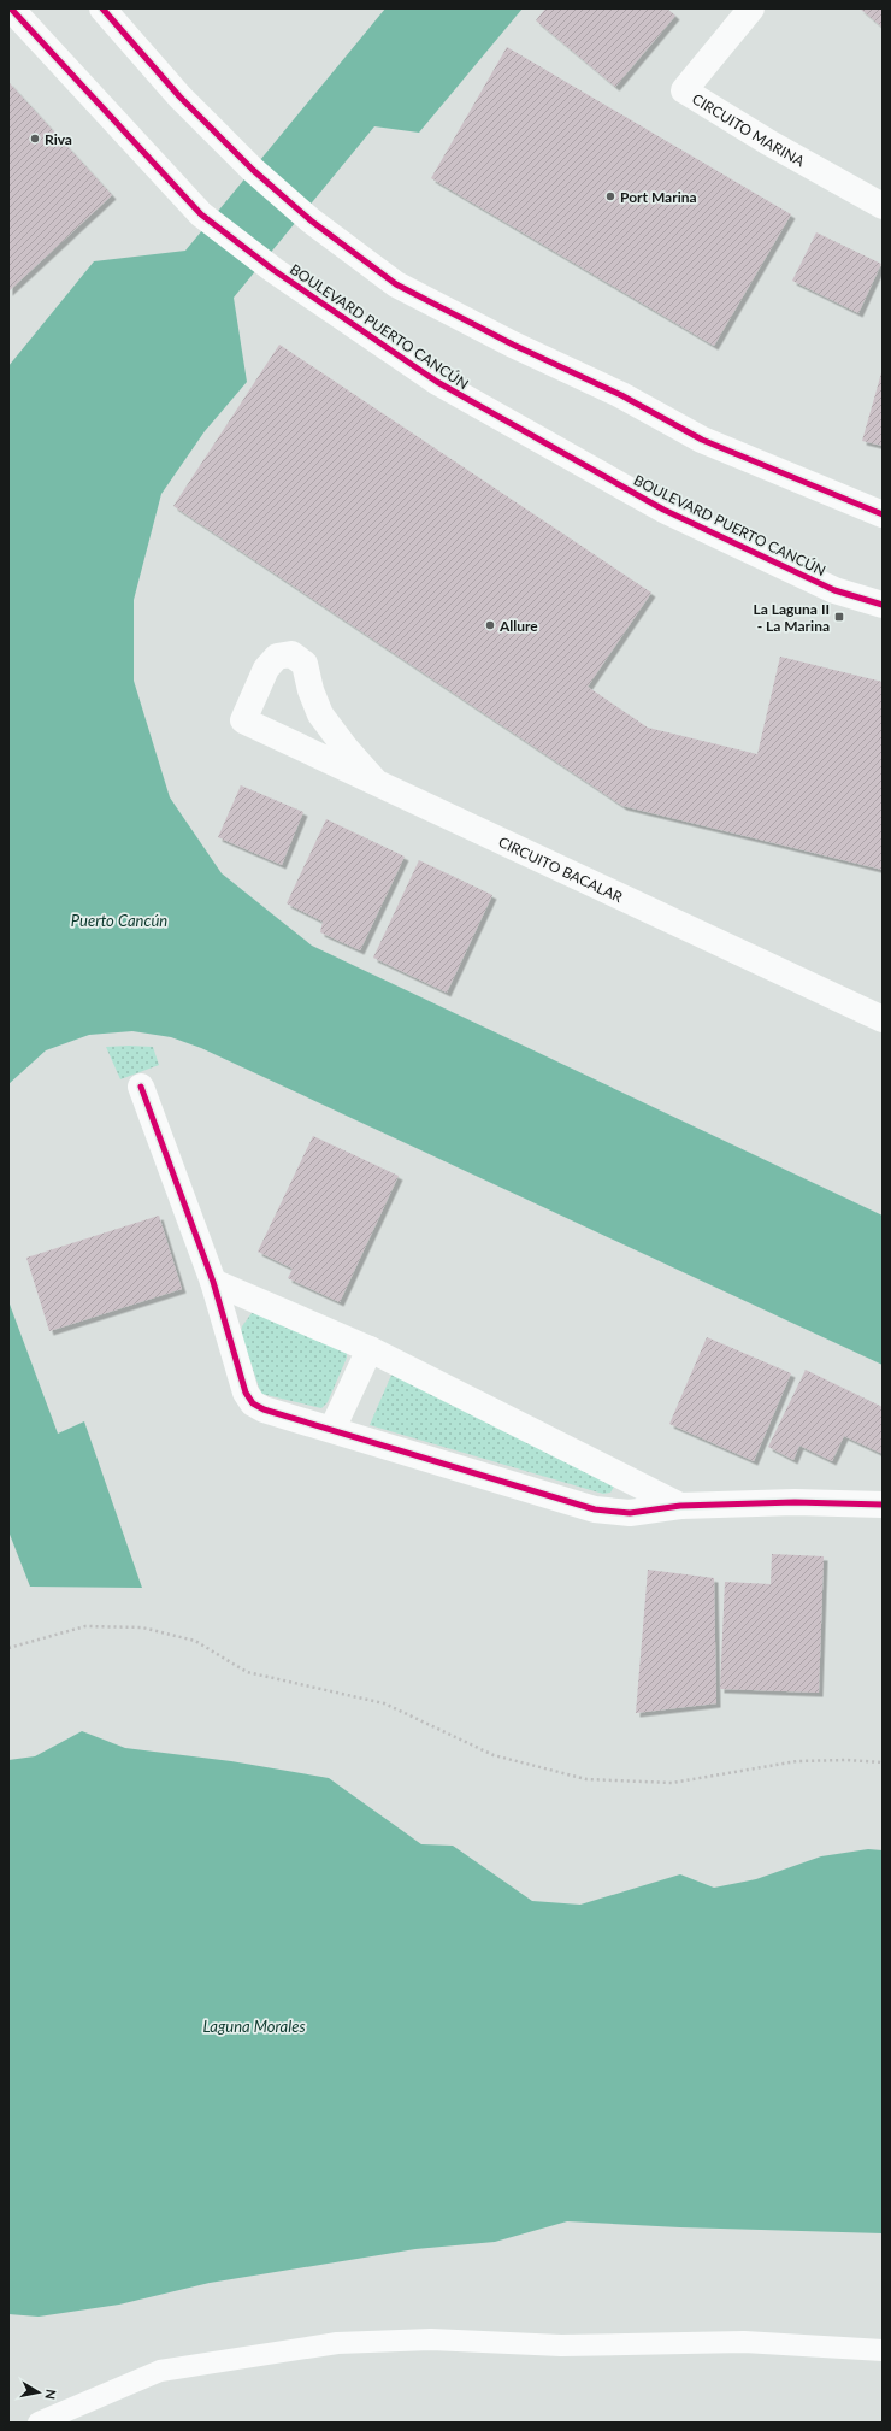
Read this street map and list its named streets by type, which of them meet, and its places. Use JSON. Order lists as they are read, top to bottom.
{
  "streets": {
    "street": ["CIRCUITO MARINA", "BOULEVARD PUERTO CANCÚN", "CIRCUITO BACALAR"]
  },
  "water": ["Puerto Cancún", "Laguna Morales"],
  "places": {
    "other": ["Riva", "Port Marina", "Allure"],
    "transit": ["La Laguna II - La Marina"]
  },
  "north": "right"
}
